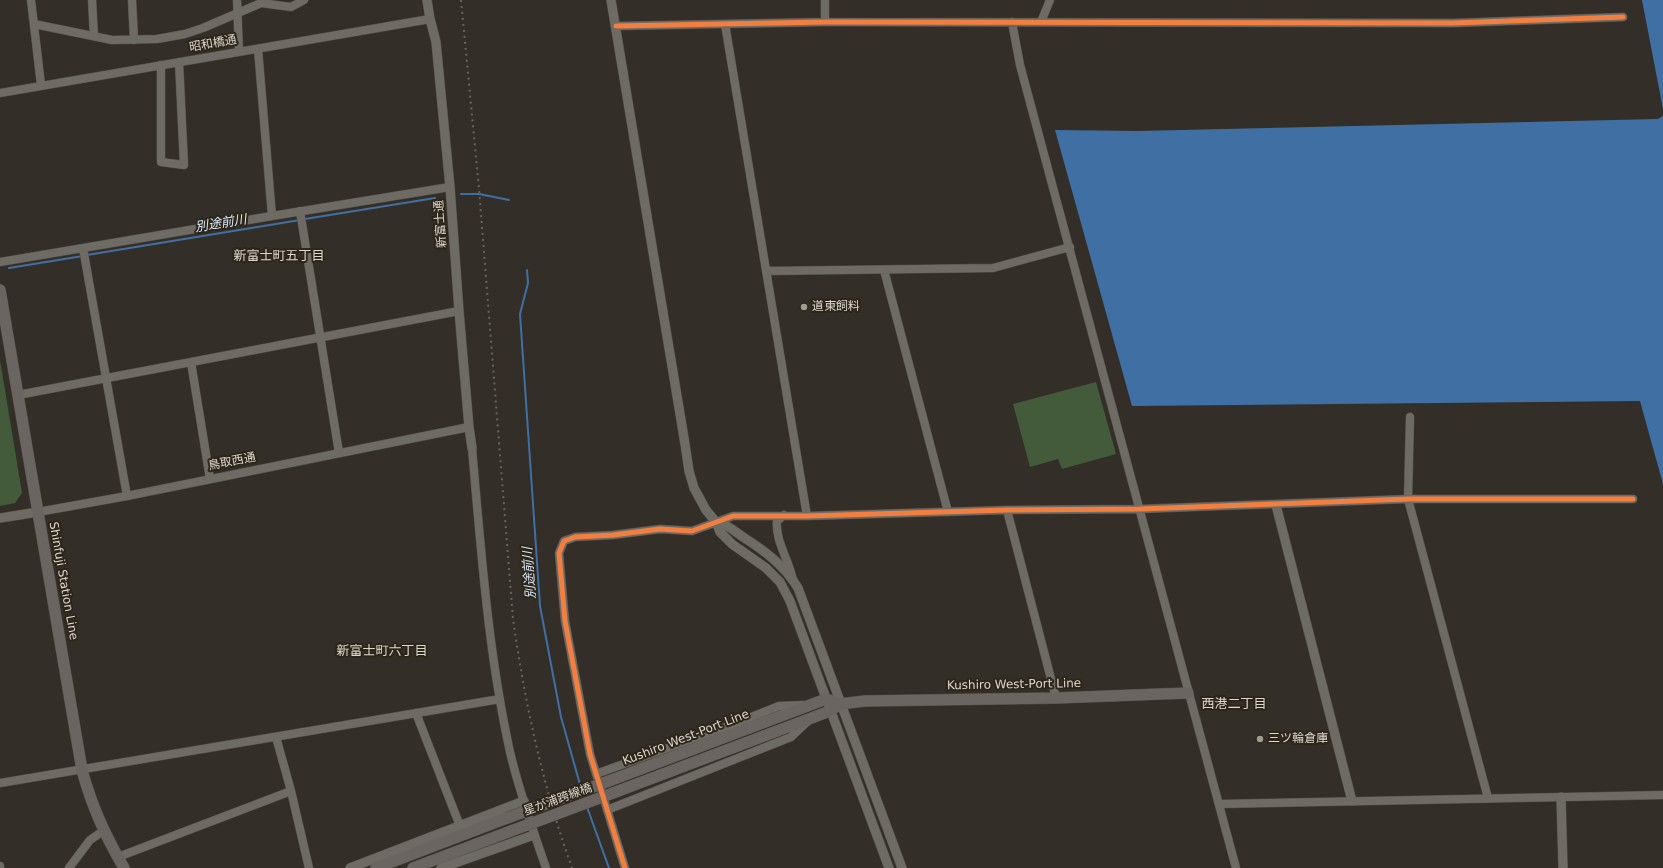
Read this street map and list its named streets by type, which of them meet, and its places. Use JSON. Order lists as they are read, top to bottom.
{
  "streets": {
    "main road": ["Shinfuji Station Line", "Kushiro West-Port Line", "星が浦跨線橋"],
    "street": ["昭和橋通", "新富士通", "鳥取西通"]
  },
  "crossings": [
    ["昭和橋通", "新富士通"],
    ["新富士通", "鳥取西通"],
    ["鳥取西通", "Shinfuji Station Line"],
    ["Kushiro West-Port Line", "星が浦跨線橋"]
  ],
  "districts": ["新富士町五丁目", "新富士町六丁目", "西港二丁目"],
  "water": ["別途前川"],
  "places": ["道東飼料", "三ツ輪倉庫"]
}
